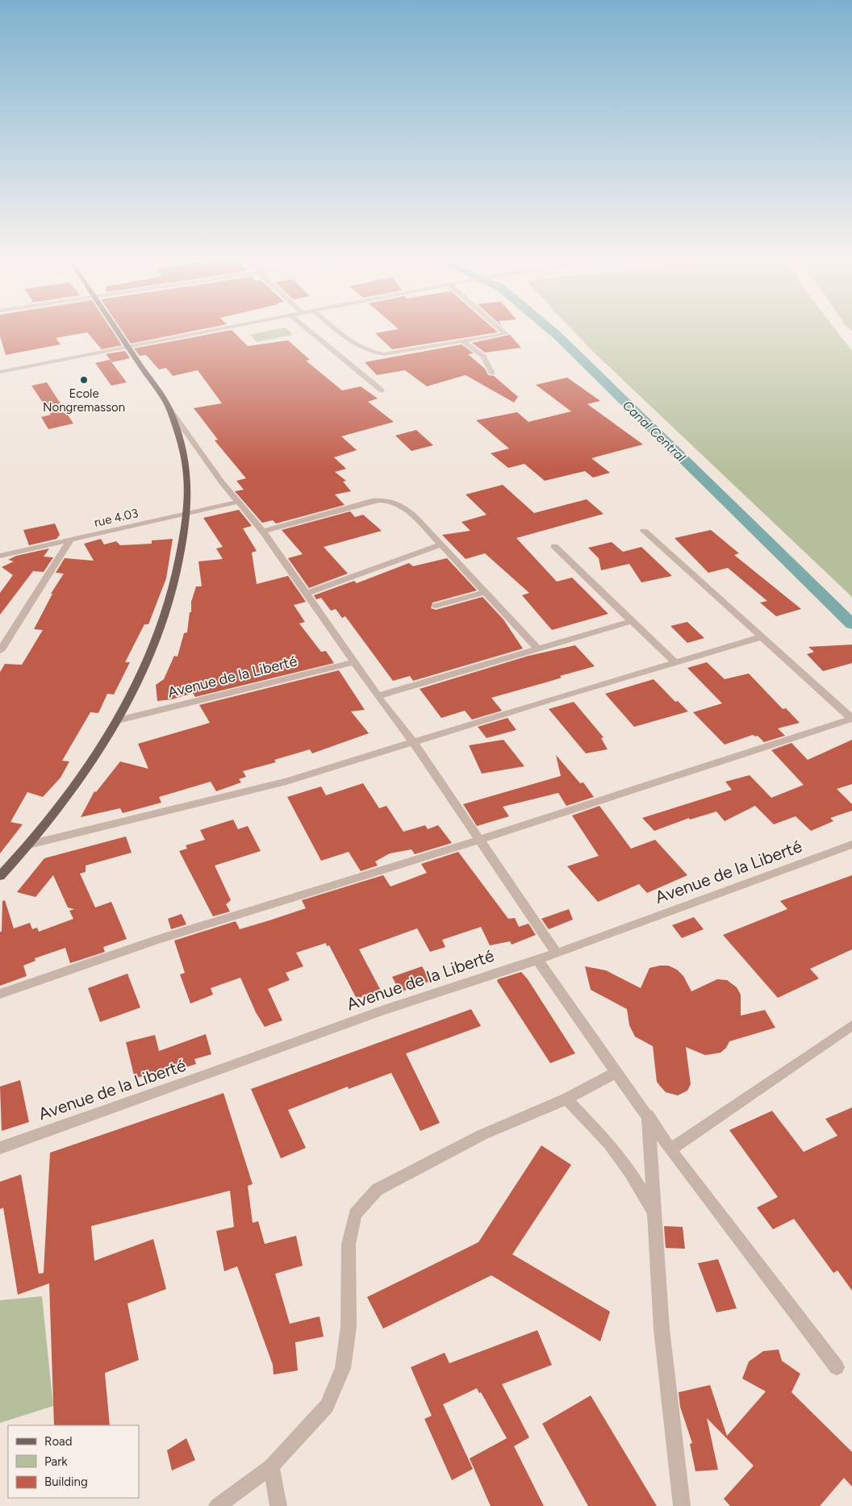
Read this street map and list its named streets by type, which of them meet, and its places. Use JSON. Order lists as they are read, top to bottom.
{
  "streets": {
    "street": ["rue 4.03", "Avenue de la Liberté"]
  },
  "water": ["Canal Central"],
  "places": ["Ecole Nongremasson"],
  "legend": ["Road", "Park", "Building"]
}
